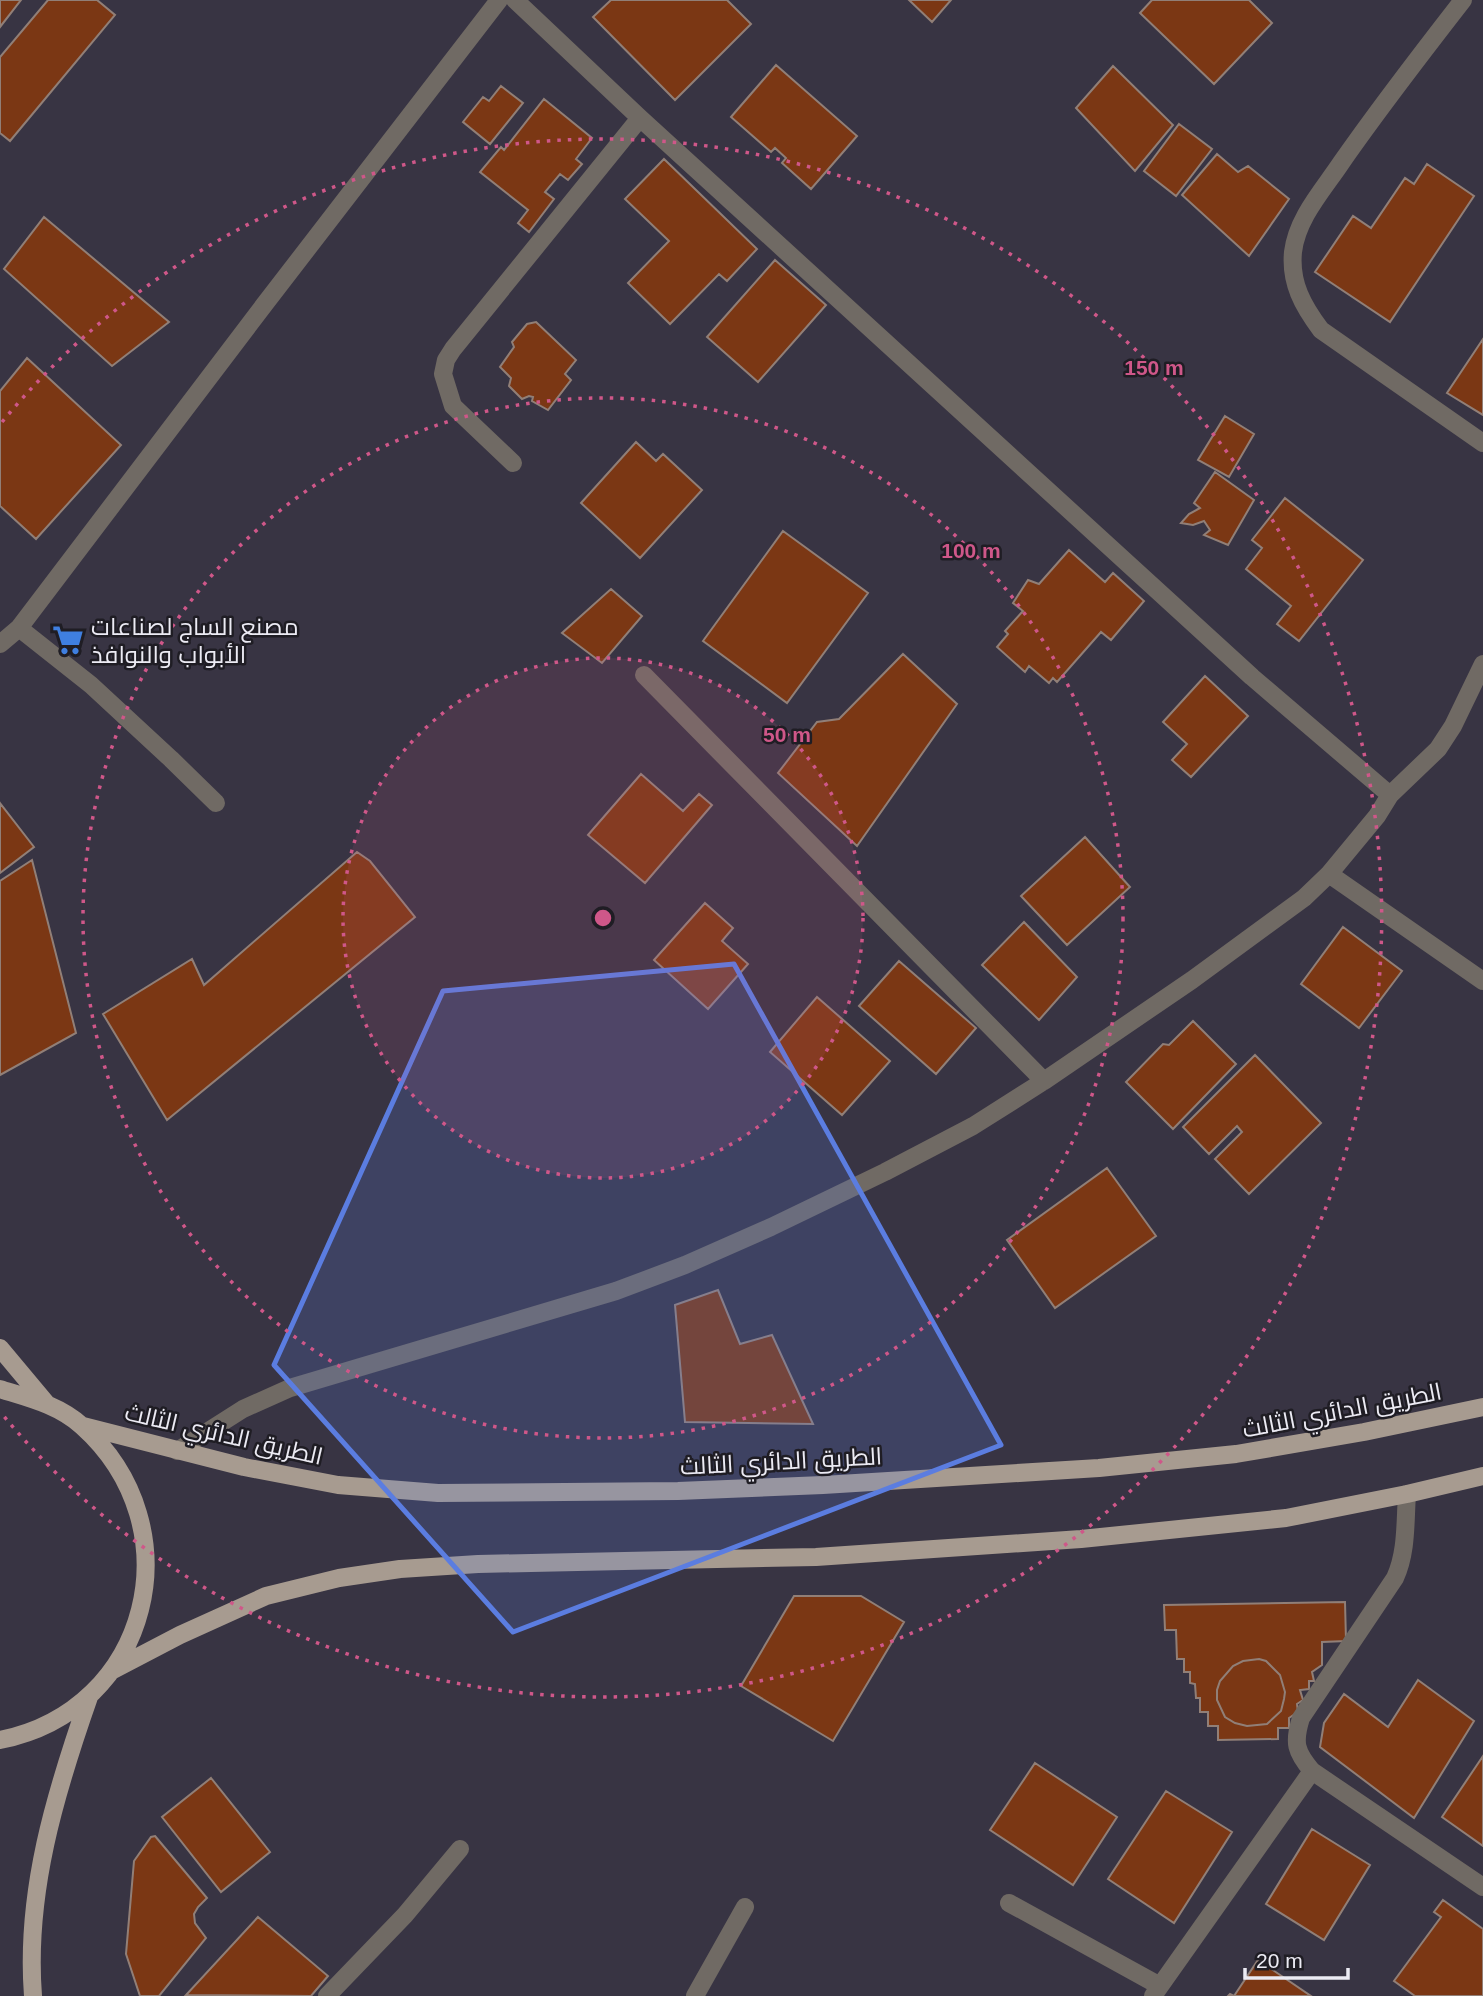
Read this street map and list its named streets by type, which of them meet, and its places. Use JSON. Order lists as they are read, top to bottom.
{
  "streets": {
    "main road": ["الطريق الدائري الثالث"]
  },
  "places": {
    "supermarket": ["مصنع الساج لصناعات الأبواب والنوافذ"]
  },
  "scale_bar": "20 m",
  "rings": ["150 m", "100 m", "50 m"]
}
